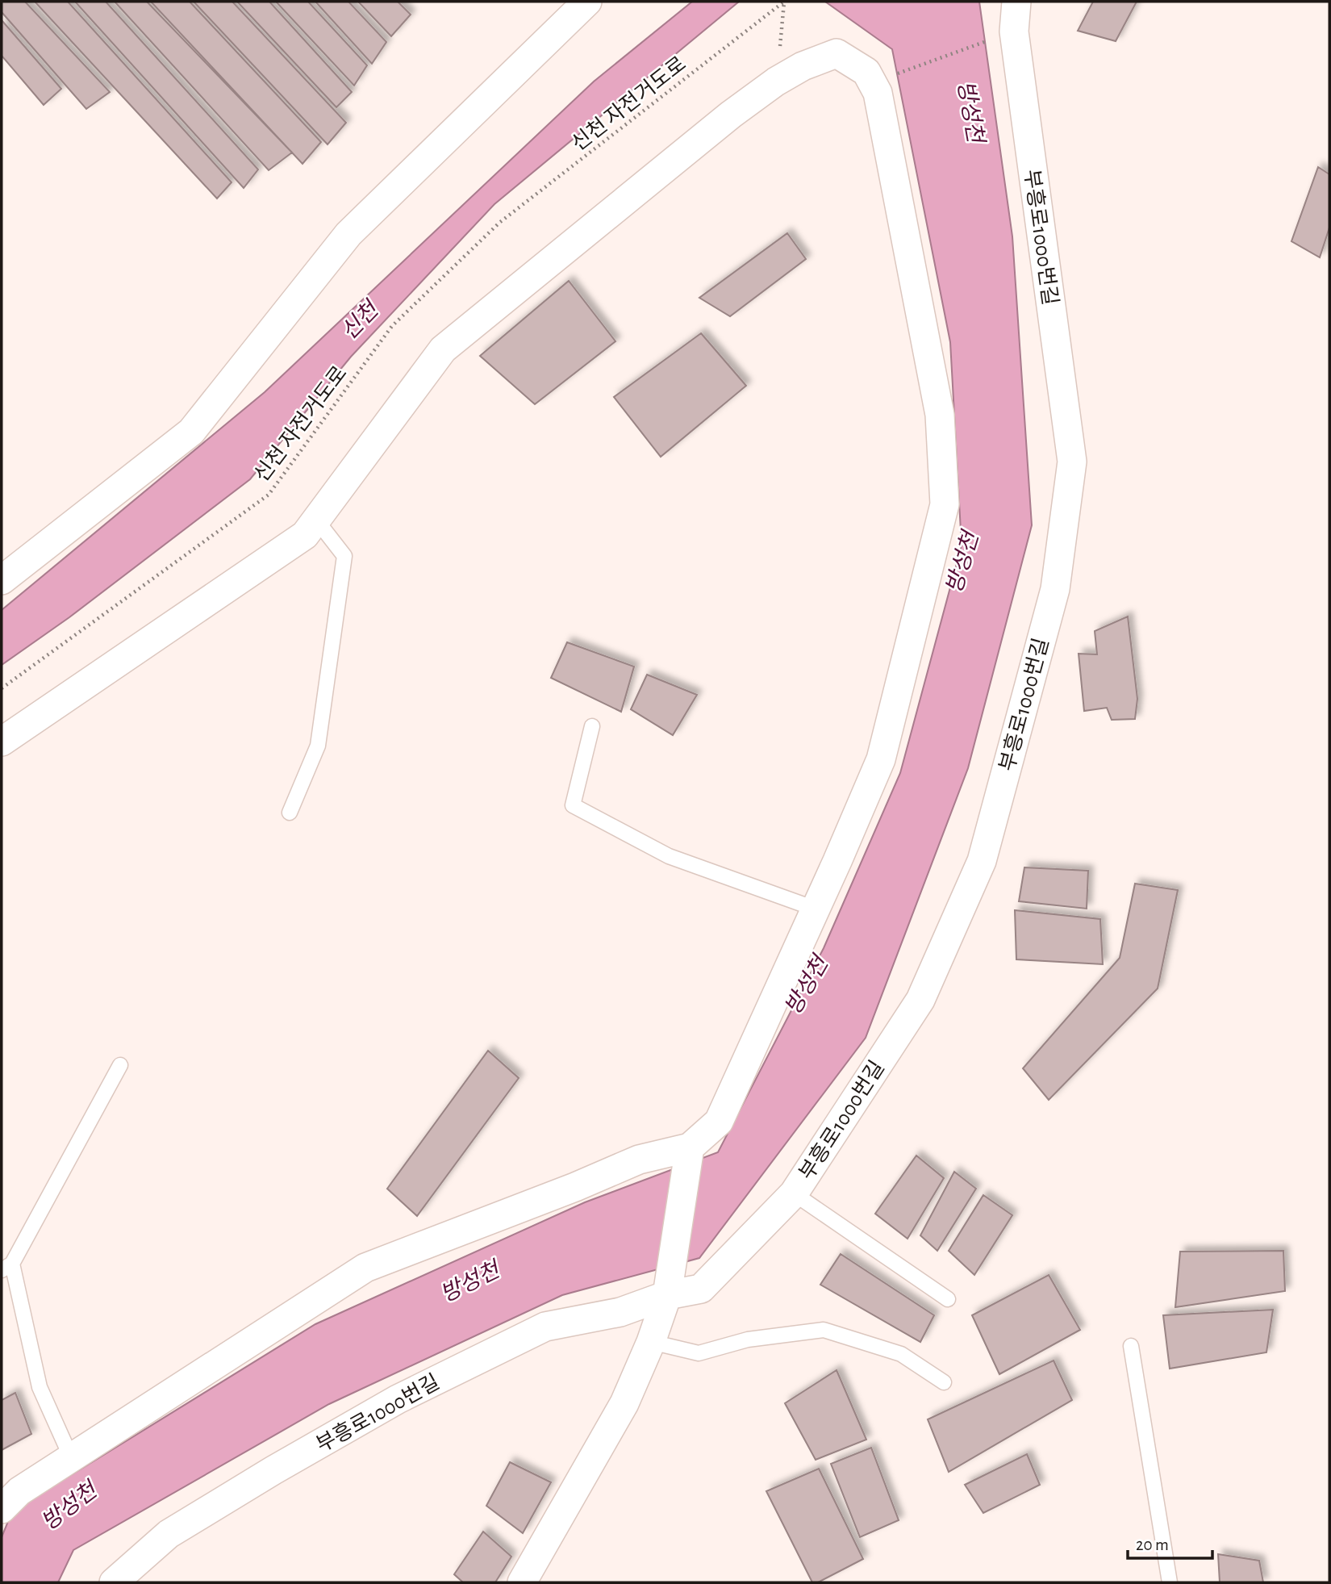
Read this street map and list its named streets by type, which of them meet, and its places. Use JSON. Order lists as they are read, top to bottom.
{
  "streets": {
    "street": ["부흥로1000번길"],
    "path": ["신천 자전거도로"]
  },
  "water": ["방성천", "신천"],
  "scale_bar": "20 m"
}
